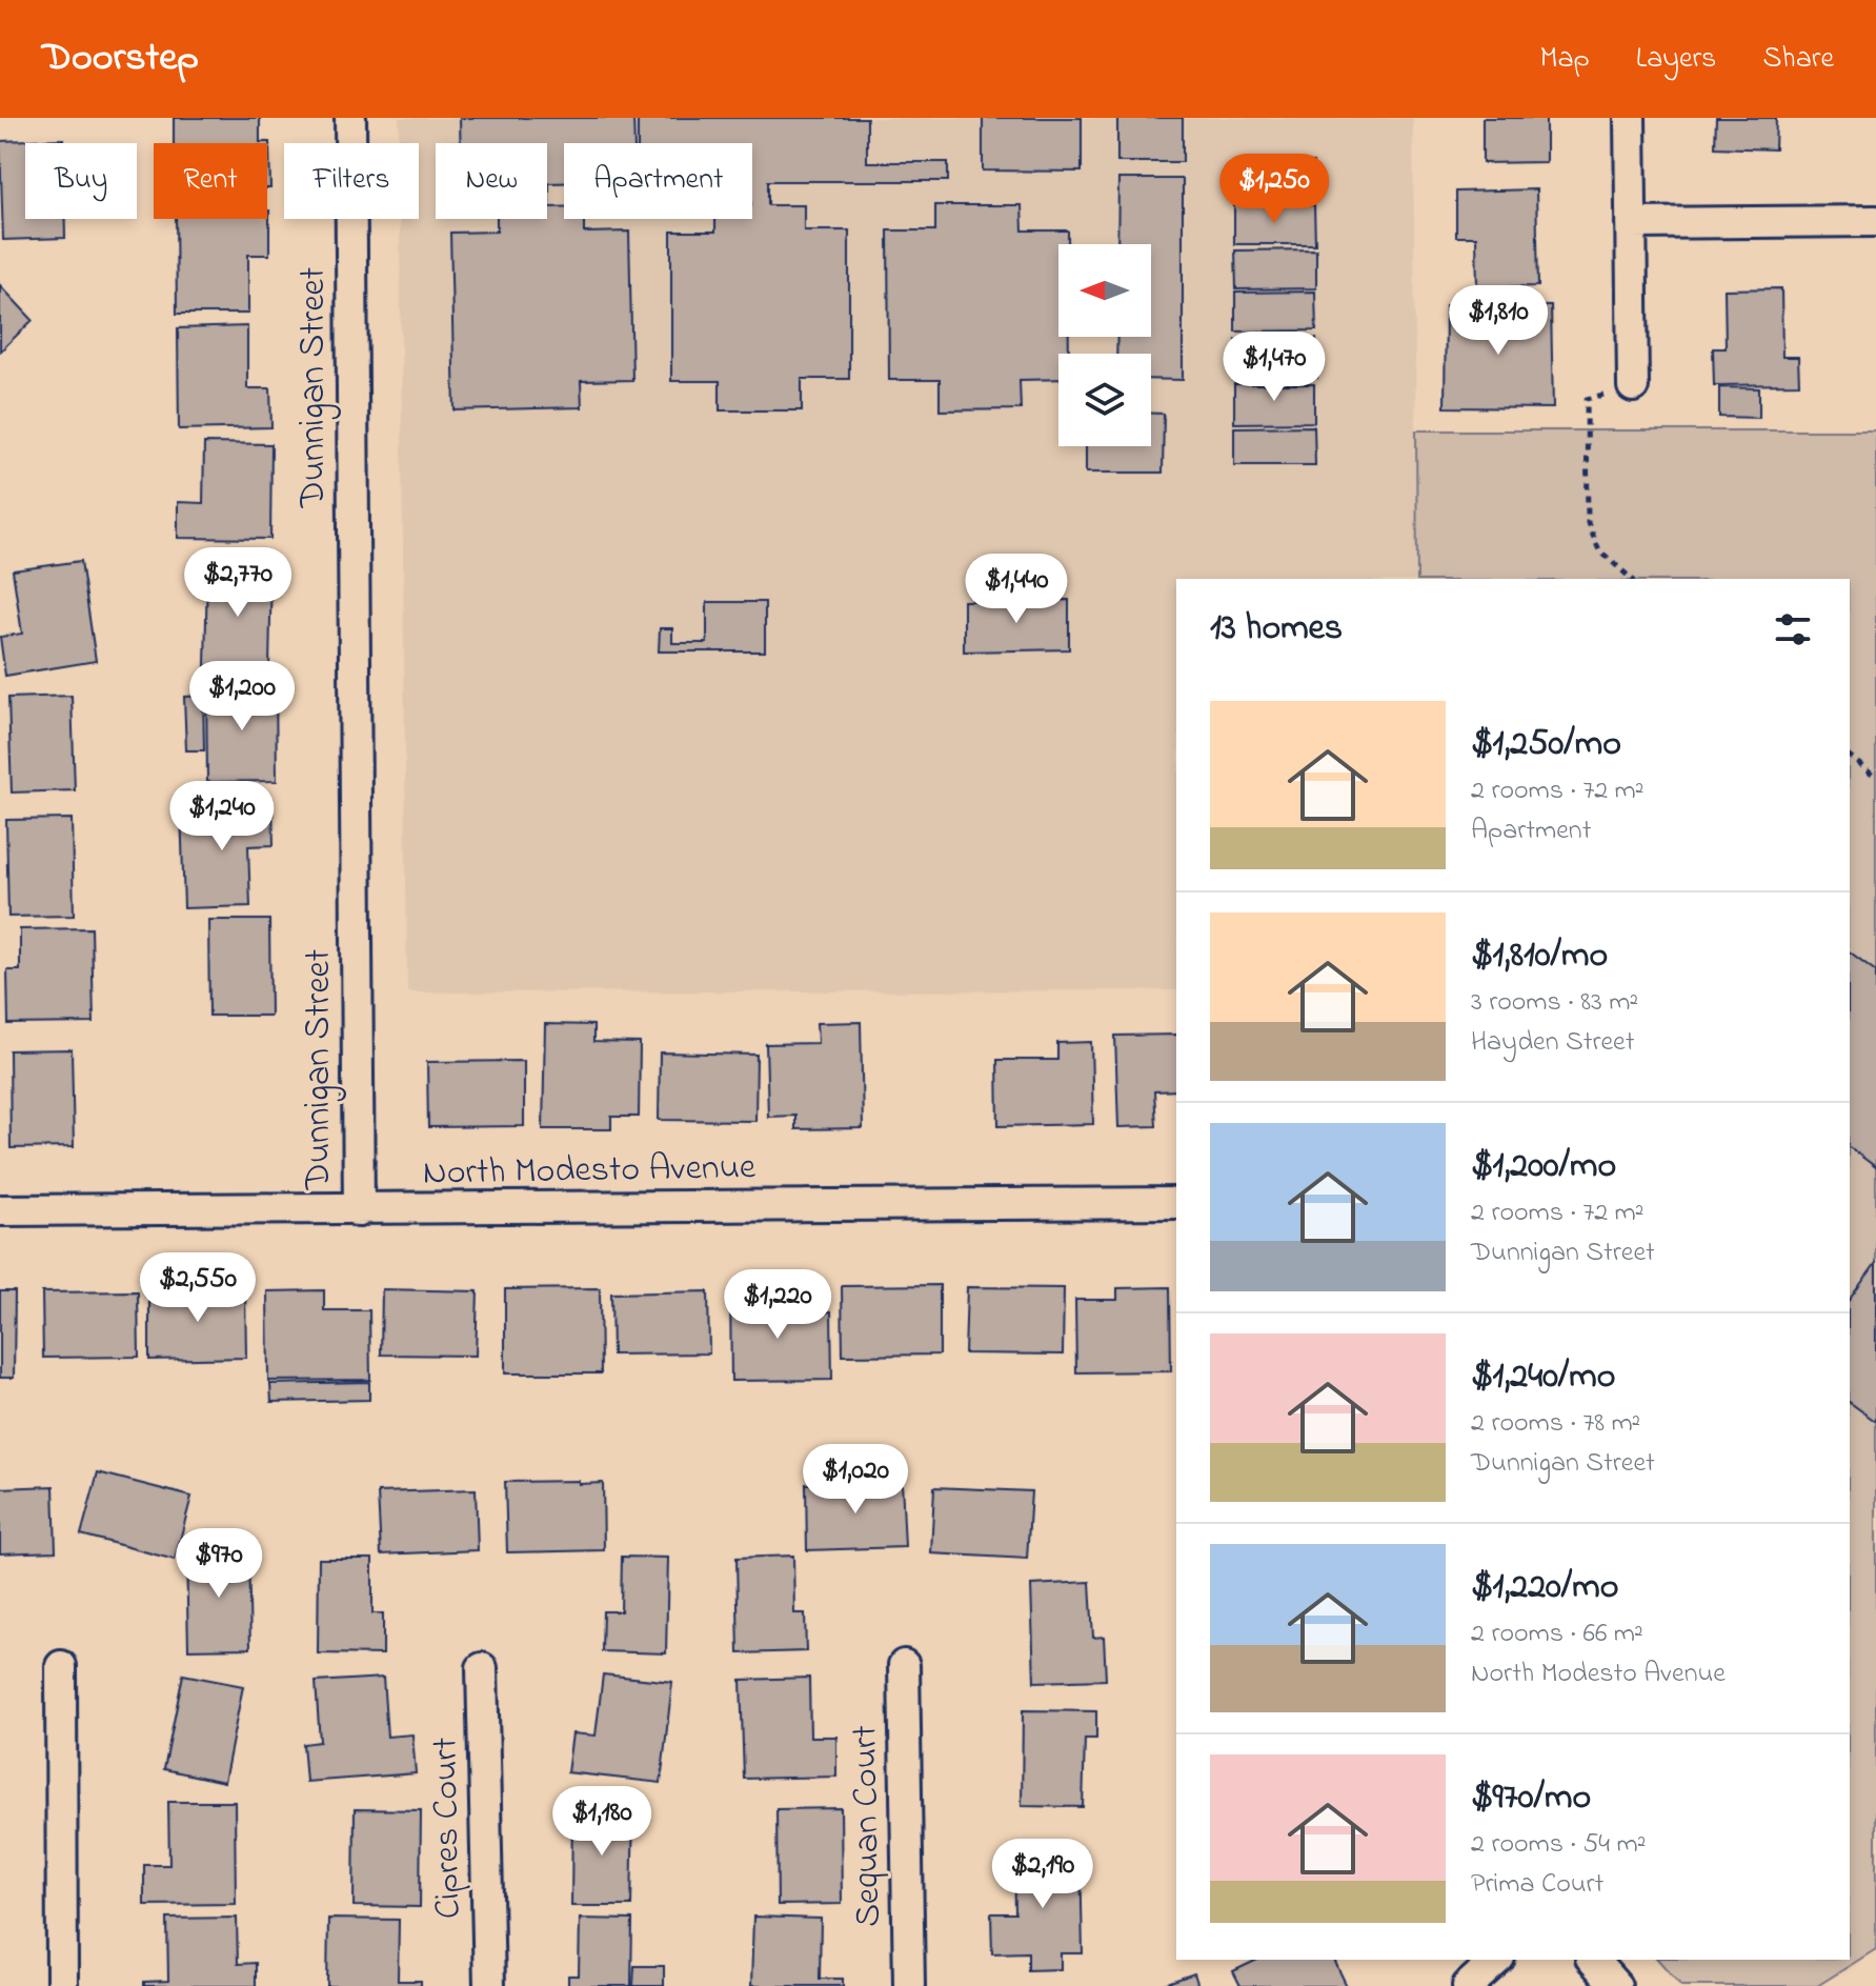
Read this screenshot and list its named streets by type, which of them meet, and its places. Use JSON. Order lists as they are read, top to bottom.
{
  "streets": {
    "street": [
      "Dunnigan Street",
      "North Modesto Avenue",
      "Sequan Court",
      "Cipres Court"
    ]
  },
  "crossings": [
    ["Dunnigan Street", "North Modesto Avenue"]
  ],
  "north": "left",
  "page": {
    "header": "Doorstep",
    "nav": ["Map", "Layers", "Share"],
    "chip": [
      "Buy",
      "Rent",
      "Filters",
      "New",
      "Apartment"
    ],
    "price": [
      "$1,250",
      "$1,810",
      "$1,470",
      "$2,770",
      "$1,440",
      "$1,200",
      "$1,240",
      "$2,550",
      "$1,220",
      "$1,020",
      "$970",
      "$1,180",
      "$2,190"
    ],
    "heading": "13 homes",
    "list": [
      {
        "name": "$1,250/mo",
        "note": "2 rooms · 72 m² · Apartment"
      },
      {
        "name": "$1,810/mo",
        "note": "3 rooms · 83 m² · Hayden Street"
      },
      {
        "name": "$1,200/mo",
        "note": "2 rooms · 72 m² · Dunnigan Street"
      },
      {
        "name": "$1,240/mo",
        "note": "2 rooms · 78 m² · Dunnigan Street"
      },
      {
        "name": "$1,220/mo",
        "note": "2 rooms · 66 m² · North Modesto Avenue"
      },
      {
        "name": "$970/mo",
        "note": "2 rooms · 54 m² · Prima Court"
      }
    ]
  }
}
